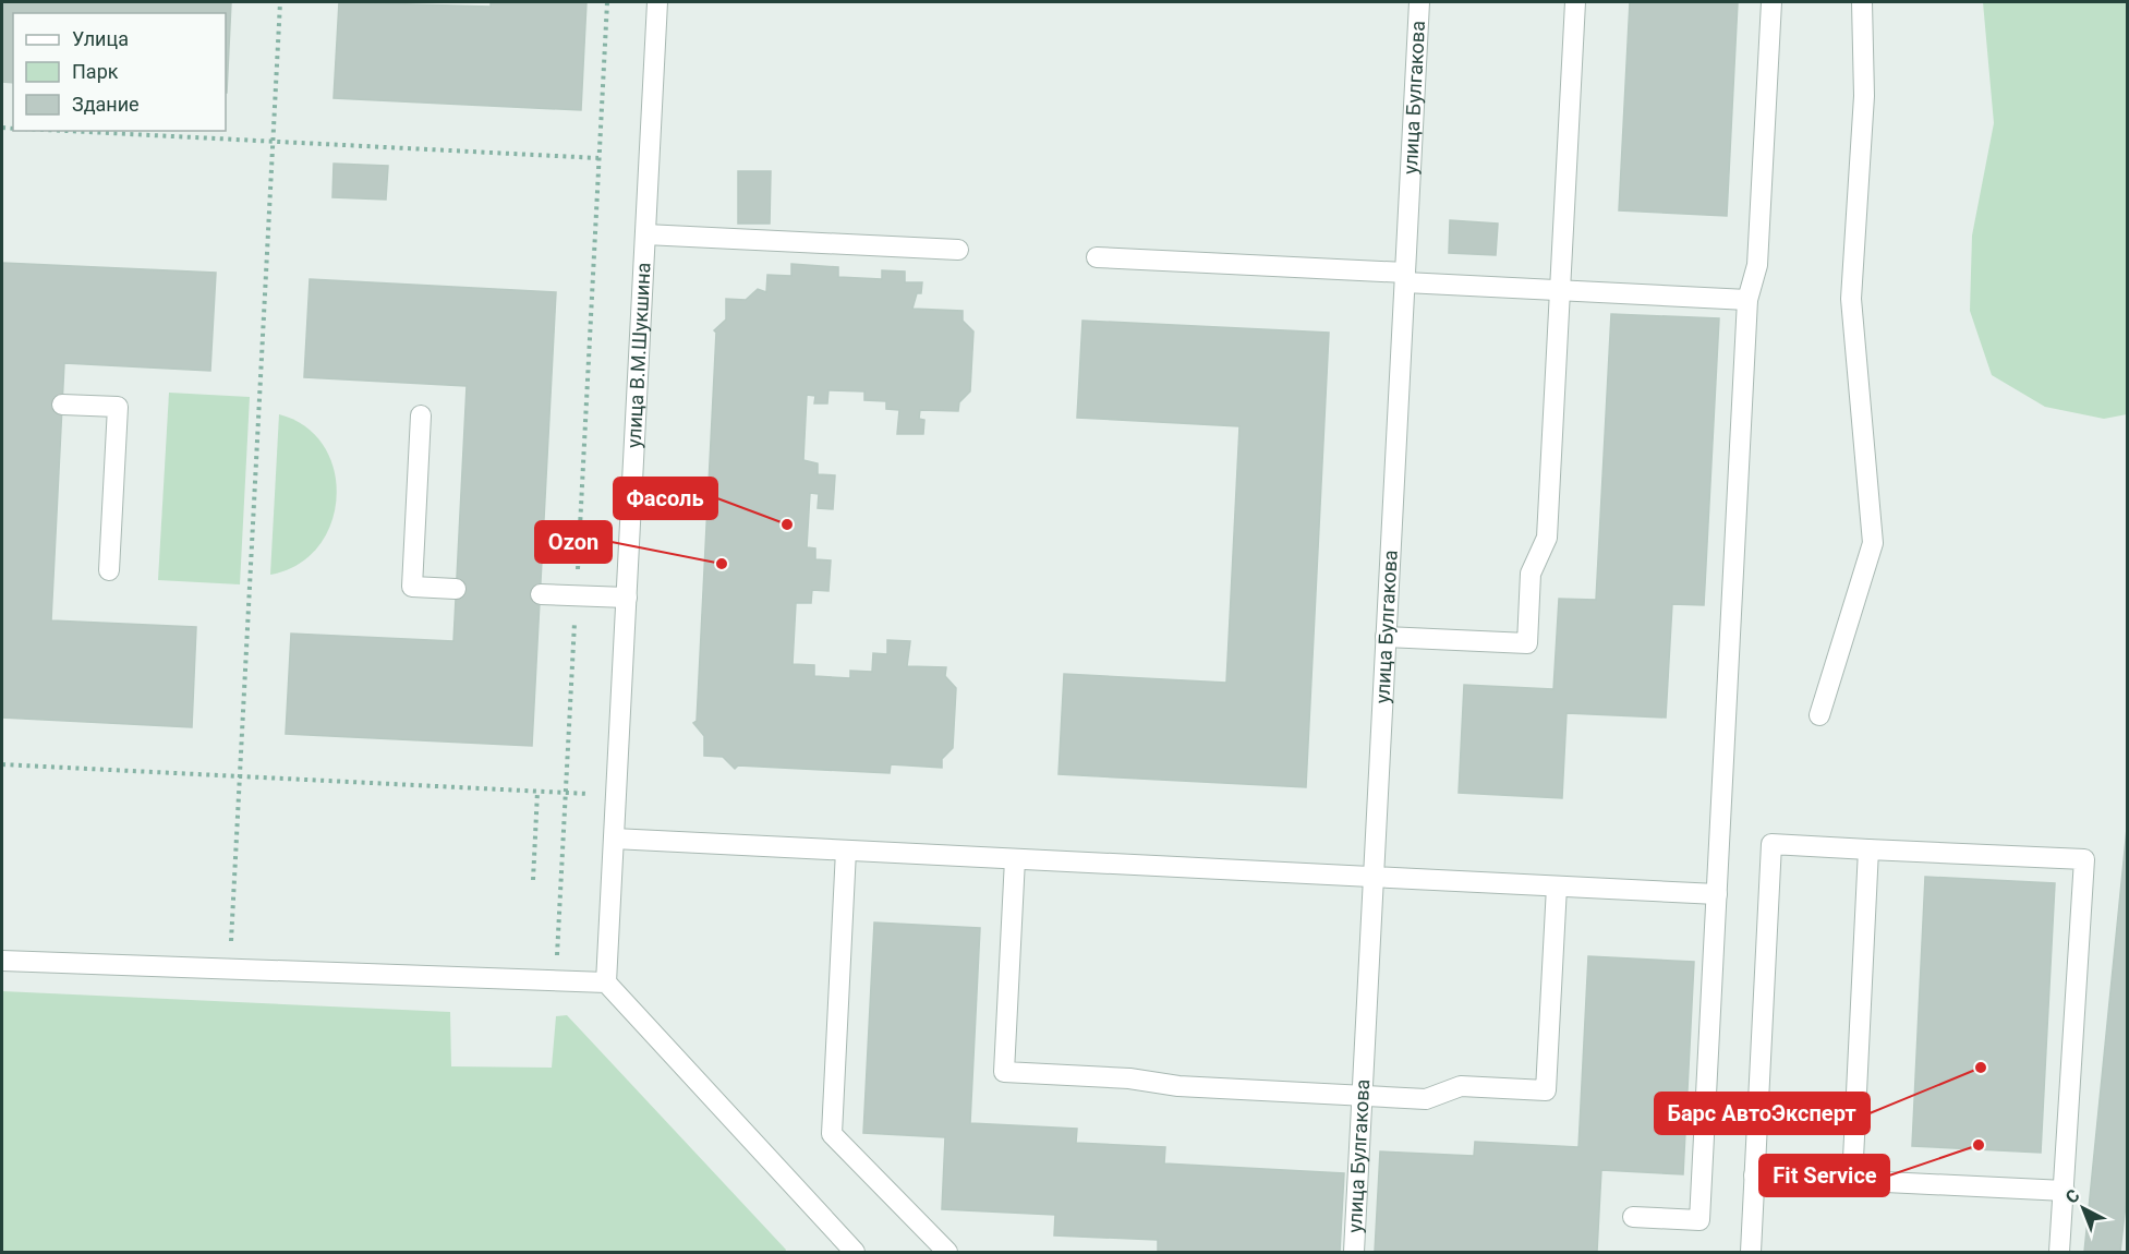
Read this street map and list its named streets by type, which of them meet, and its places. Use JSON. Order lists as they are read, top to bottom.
{
  "streets": {
    "street": ["улица Булгакова", "улица В.М.Шукшина"]
  },
  "places": [
    "Фасоль",
    "Ozon",
    "Барс АвтоЭксперт",
    "Fit Service"
  ],
  "legend": ["Улица", "Парк", "Здание"],
  "north": "top left"
}
